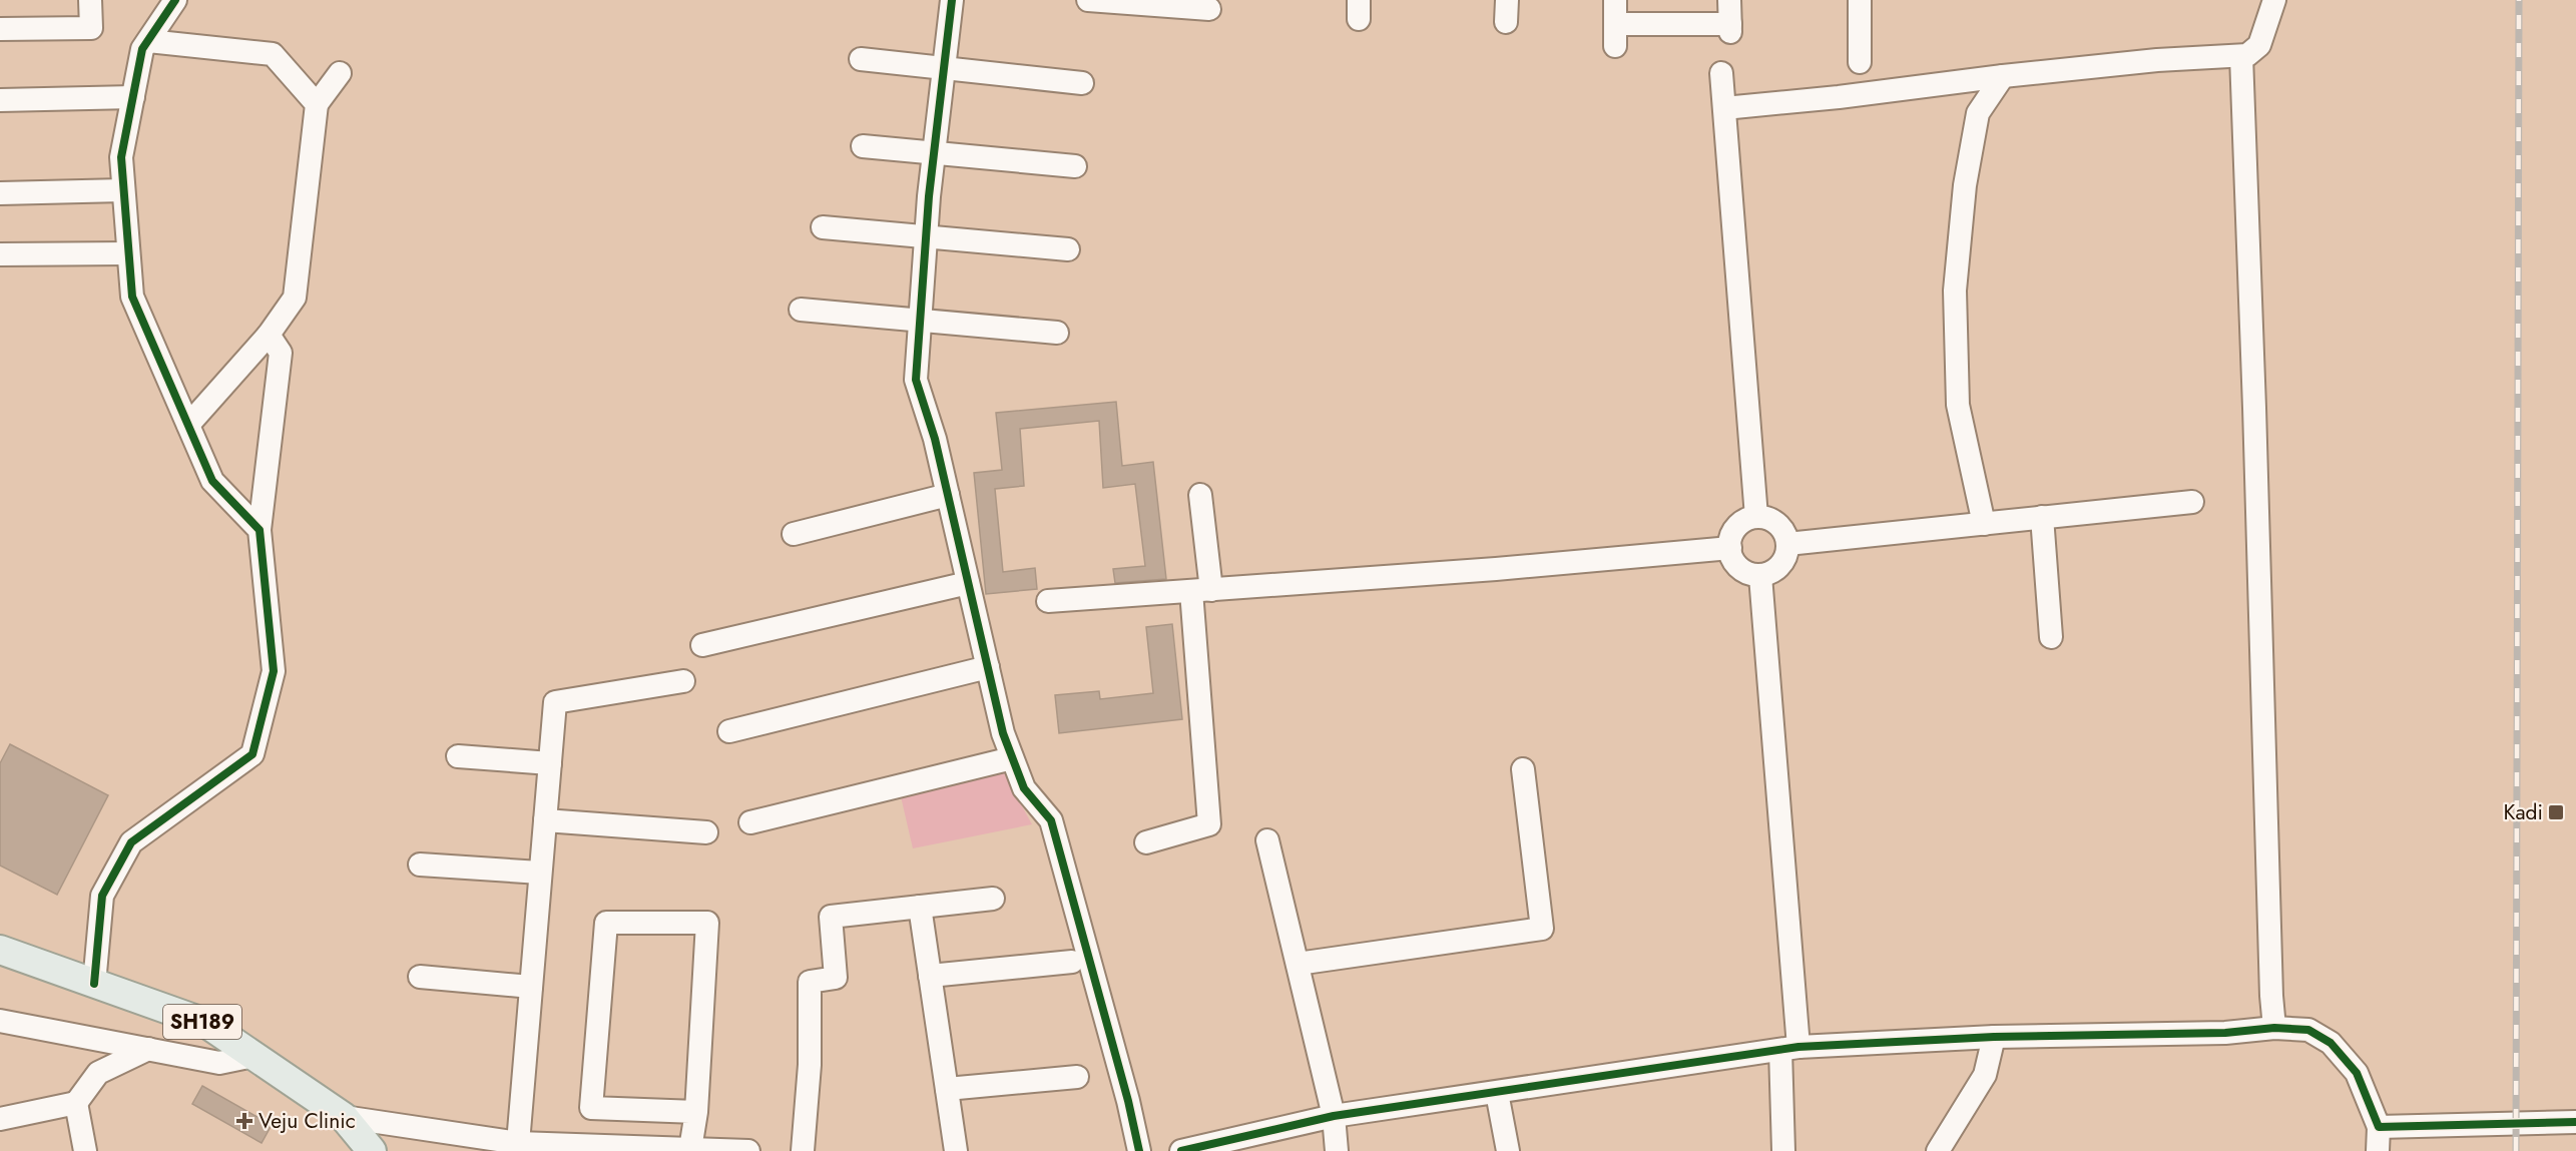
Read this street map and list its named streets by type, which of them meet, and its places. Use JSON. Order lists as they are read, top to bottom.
{
  "streets": {
    "main road": ["SH189"]
  },
  "places": {
    "transit": ["Kadi"],
    "health": ["Veju Clinic"]
  }
}
